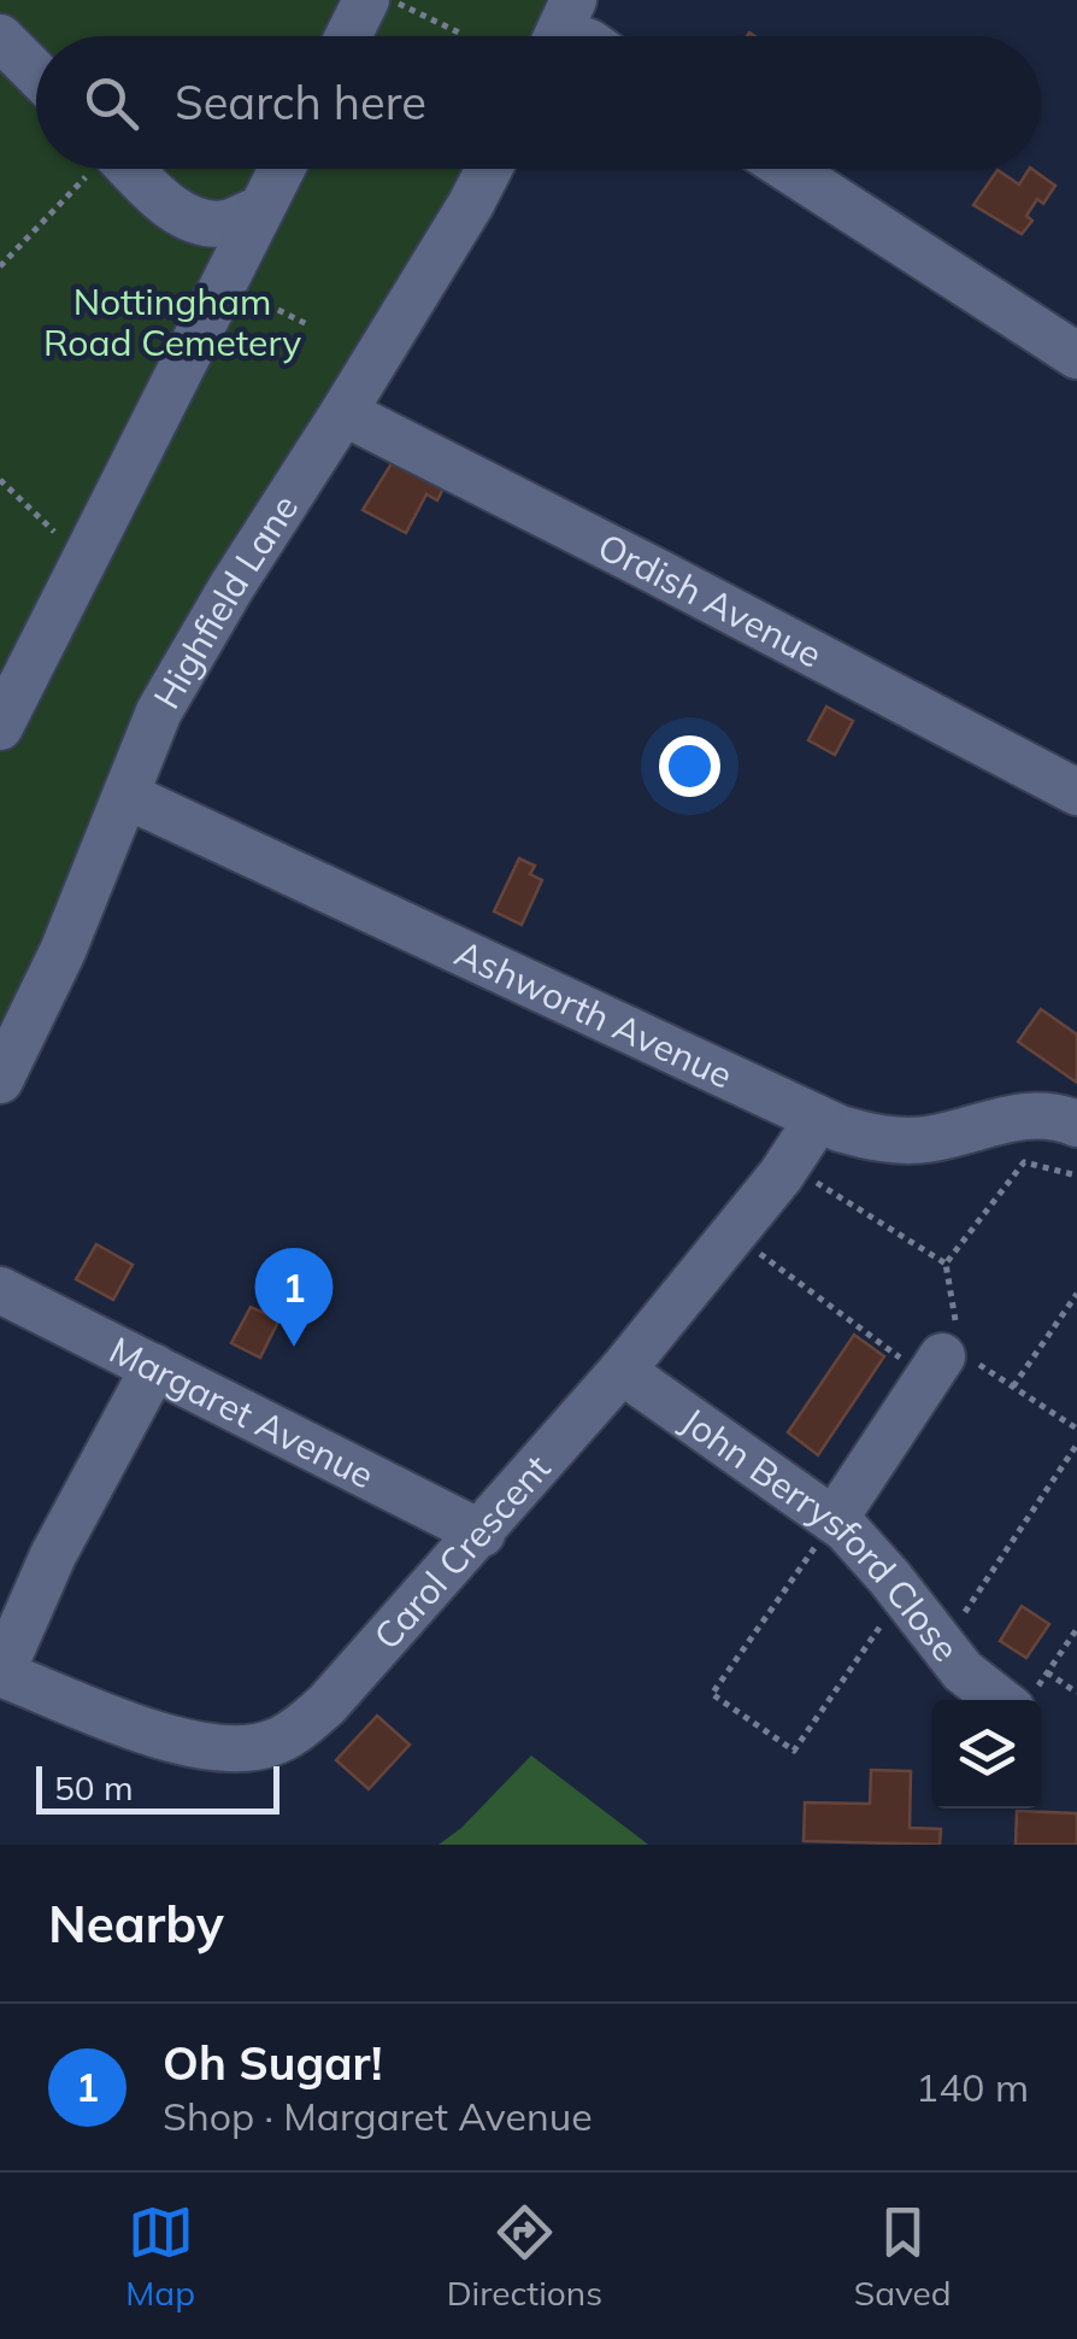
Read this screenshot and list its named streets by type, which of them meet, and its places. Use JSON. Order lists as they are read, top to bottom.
{
  "streets": {
    "street": [
      "Highfield Lane",
      "Ordish Avenue",
      "Ashworth Avenue",
      "Margaret Avenue",
      "John Berrysford Close",
      "Carol Crescent"
    ]
  },
  "crossings": [
    ["Highfield Lane", "Ordish Avenue"],
    ["Highfield Lane", "Ashworth Avenue"],
    ["Ashworth Avenue", "Carol Crescent"],
    ["Margaret Avenue", "Carol Crescent"],
    ["John Berrysford Close", "Carol Crescent"]
  ],
  "parks": ["Nottingham Road Cemetery"],
  "scale_bar": "50 m",
  "page": {
    "search": "Search here",
    "pins": "1",
    "scale": "50 m",
    "heading": "Nearby",
    "list": [
      {
        "mark": "1",
        "name": "Oh Sugar!",
        "note": "Shop · Margaret Avenue",
        "value": "140 m"
      }
    ],
    "nav": ["Map", "Directions", "Saved"]
  }
}
